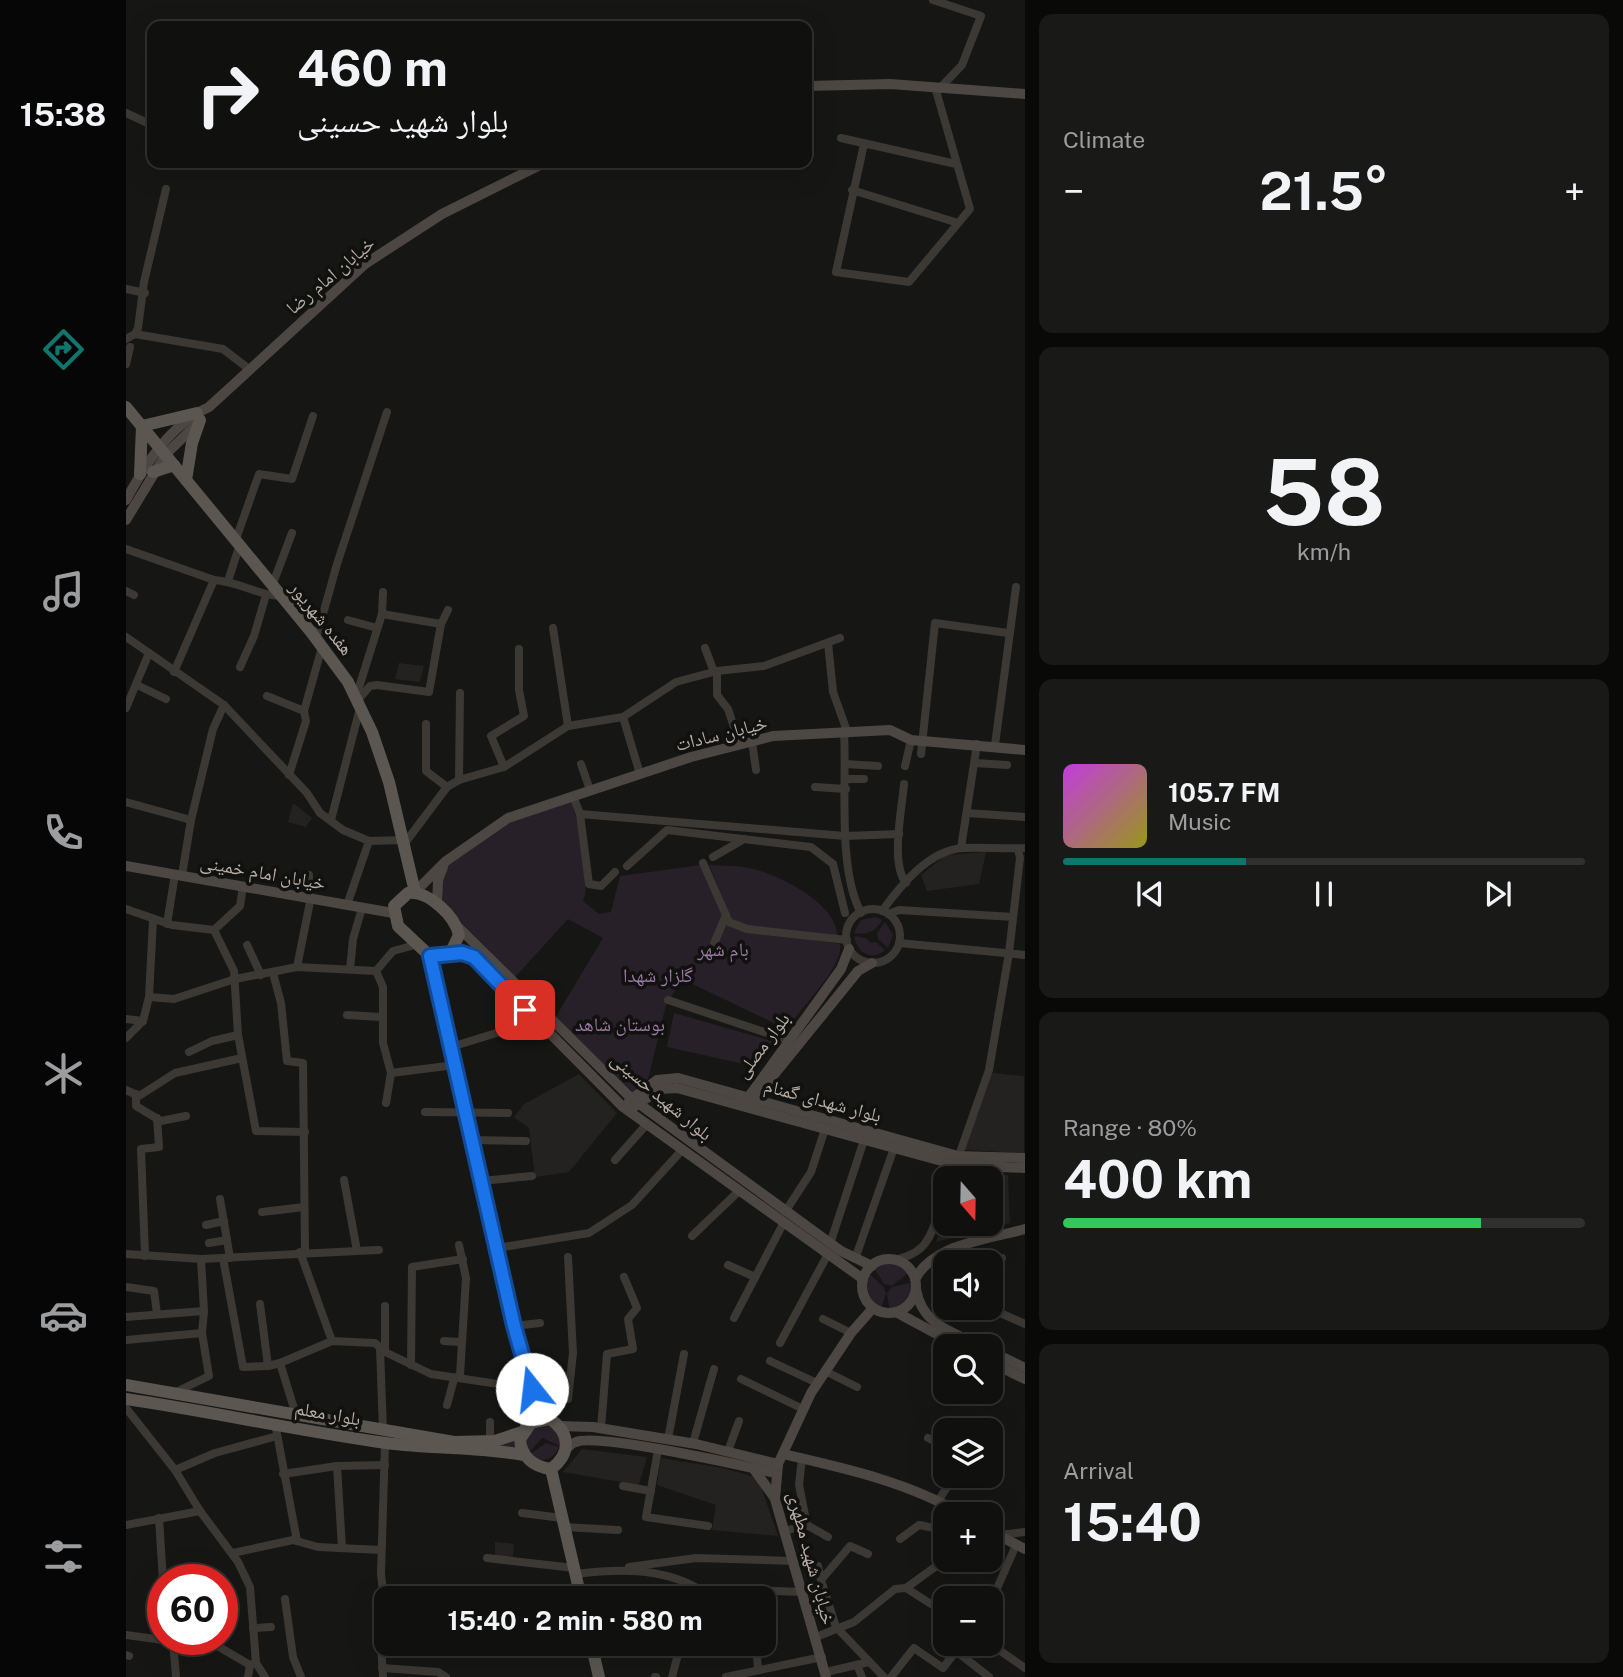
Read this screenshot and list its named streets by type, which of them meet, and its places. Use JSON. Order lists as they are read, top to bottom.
{
  "streets": {
    "main road": ["هفده شهریور", "بلوار معلم"],
    "street": [
      "خیابان امام رضا",
      "خیابان سادات",
      "خیابان امام خمینی",
      "بلوار مصلی",
      "بلوار شهید حسینی",
      "بلوار شهدای گمنام",
      "خیابان شهید مطهری"
    ]
  },
  "crossings": [
    ["خیابان امام رضا", "هفده شهریور"],
    ["هفده شهریور", "خیابان سادات"],
    ["هفده شهریور", "خیابان امام خمینی"],
    ["هفده شهریور", "بلوار شهید حسینی"],
    ["خیابان سادات", "خیابان امام خمینی"],
    ["خیابان سادات", "بلوار شهید حسینی"],
    ["خیابان امام خمینی", "بلوار شهید حسینی"],
    ["بلوار مصلی", "بلوار شهدای گمنام"],
    ["بلوار شهید حسینی", "بلوار شهدای گمنام"],
    ["بلوار شهید حسینی", "خیابان شهید مطهری"]
  ],
  "parks": ["بام شهر", "گلزار شهدا", "بوستان شاهد"],
  "north": "bottom",
  "page": {
    "tabs": "15:38",
    "tile": [
      "Climate",
      ["58", "km/h"],
      ["Range · 80%", "400 km"],
      ["Arrival", "15:40"]
    ],
    "turn": ["460 m", "بلوار شهید حسینی"],
    "heat": ["−", "21.5°", "+"],
    "song": ["105.7 FM", "Music"],
    "map_buttons": ["+", "−"],
    "limit": "60",
    "trip": "15:40 · 2 min · 580 m"
  }
}
